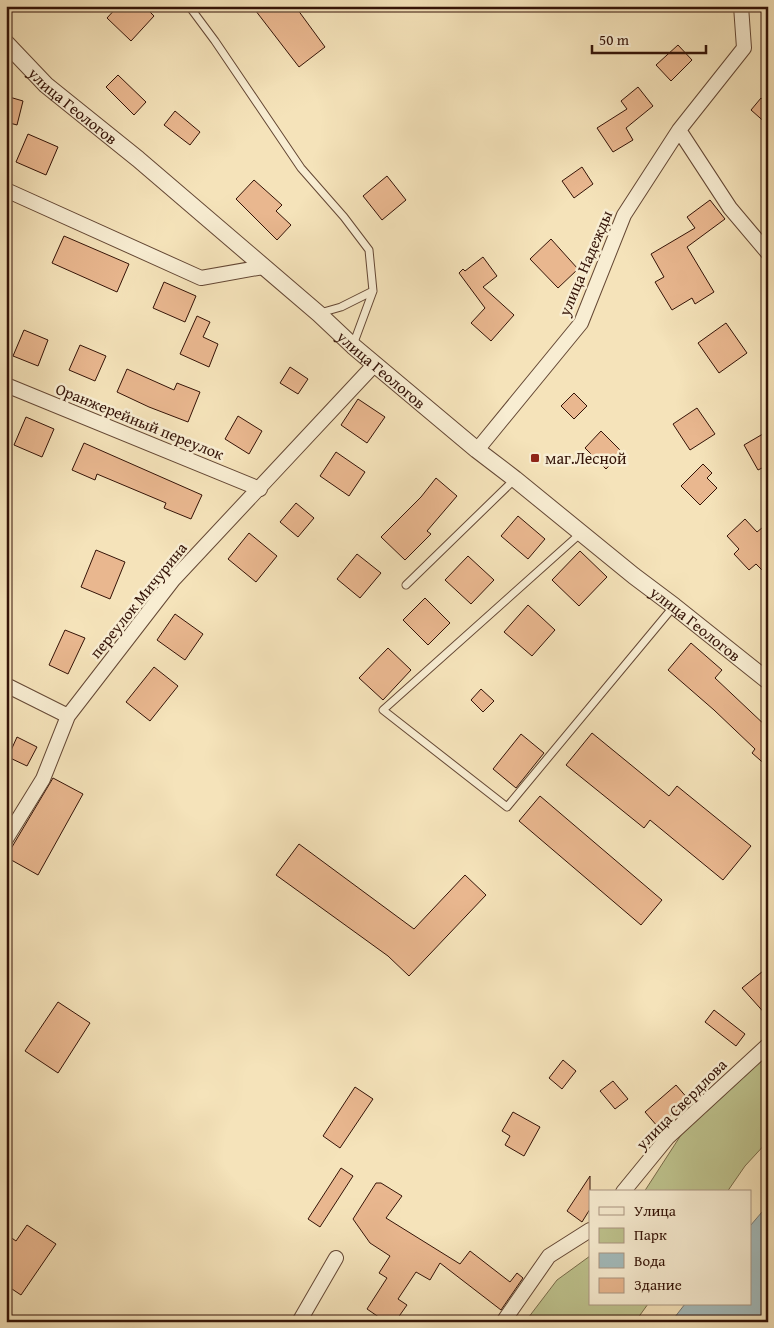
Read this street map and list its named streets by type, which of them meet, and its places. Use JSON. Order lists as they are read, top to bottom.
{
  "streets": {
    "street": [
      "улица Геологов",
      "улица Надежды",
      "Оранжерейный переулок",
      "переулок Мичурина",
      "улица Свердлова"
    ]
  },
  "crossings": [
    ["улица Геологов", "улица Надежды"],
    ["улица Геологов", "переулок Мичурина"],
    ["Оранжерейный переулок", "переулок Мичурина"]
  ],
  "places": {
    "transit": ["маг.Лесной"]
  },
  "legend": [
    "Улица",
    "Парк",
    "Вода",
    "Здание"
  ],
  "scale_bar": "50 m"
}
